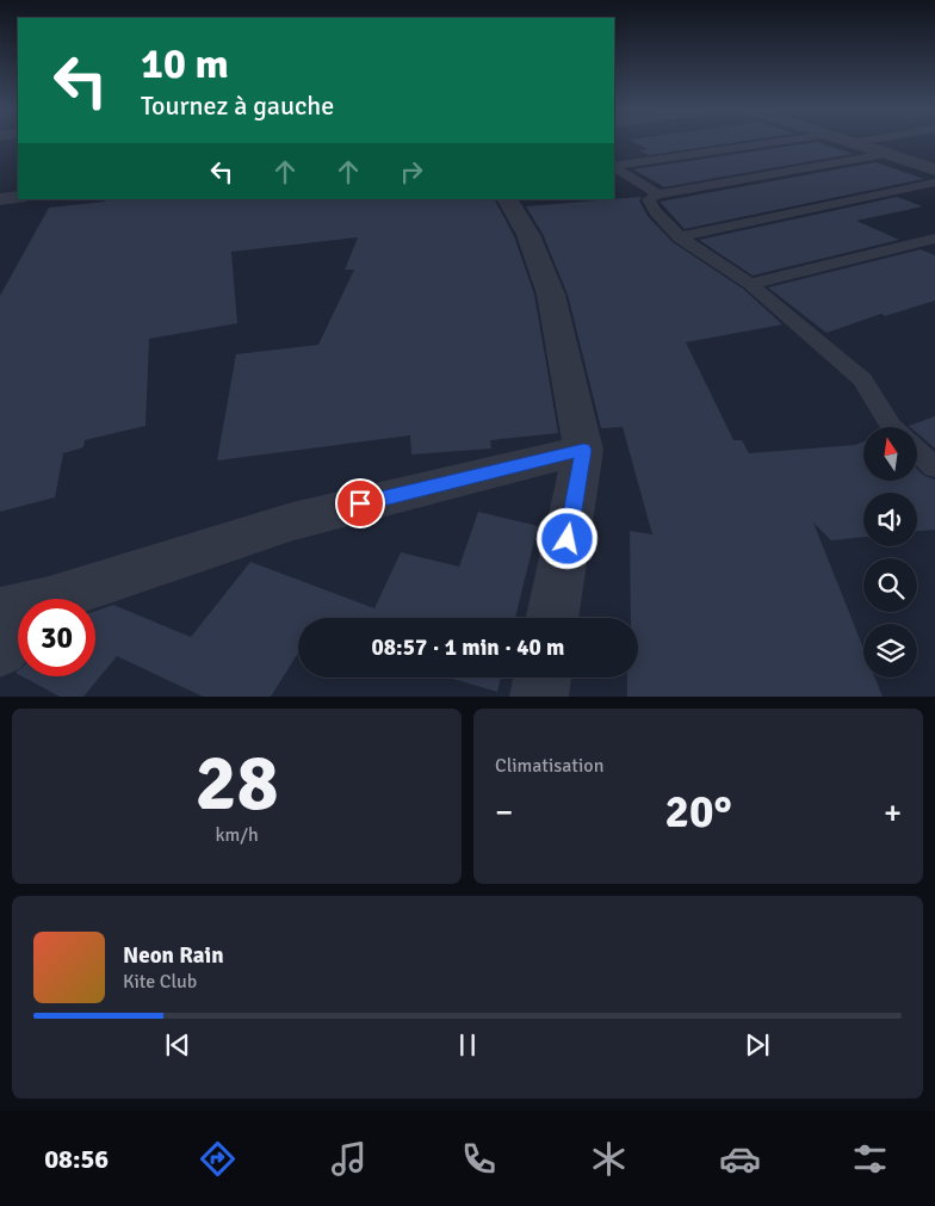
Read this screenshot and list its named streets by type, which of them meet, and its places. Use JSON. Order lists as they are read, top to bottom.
{
  "north": "top",
  "page": {
    "turn": ["10 m", "Tournez à gauche"],
    "limit": "30",
    "trip": "08:57 · 1 min · 40 m",
    "tile": [
      ["28", "km/h"],
      "Climatisation"
    ],
    "heat": ["−", "20°", "+"],
    "song": ["Neon Rain", "Kite Club"],
    "tabs": "08:56"
  }
}
